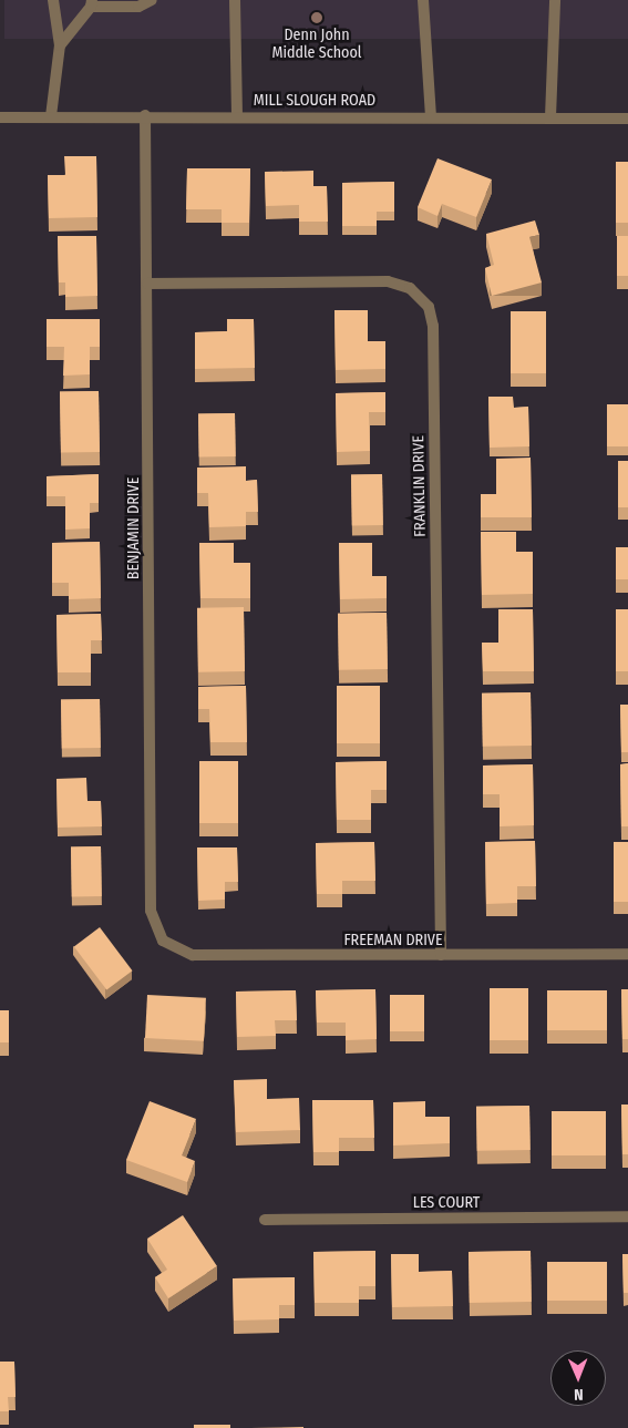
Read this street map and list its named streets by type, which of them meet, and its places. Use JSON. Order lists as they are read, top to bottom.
{
  "streets": {
    "street": [
      "MILL SLOUGH ROAD",
      "FRANKLIN DRIVE",
      "BENJAMIN DRIVE",
      "FREEMAN DRIVE",
      "LES COURT"
    ]
  },
  "crossings": [
    ["MILL SLOUGH ROAD", "BENJAMIN DRIVE"],
    ["FRANKLIN DRIVE", "BENJAMIN DRIVE"],
    ["FRANKLIN DRIVE", "FREEMAN DRIVE"],
    ["BENJAMIN DRIVE", "FREEMAN DRIVE"]
  ],
  "places": ["Denn John Middle School"],
  "north": "bottom"
}
